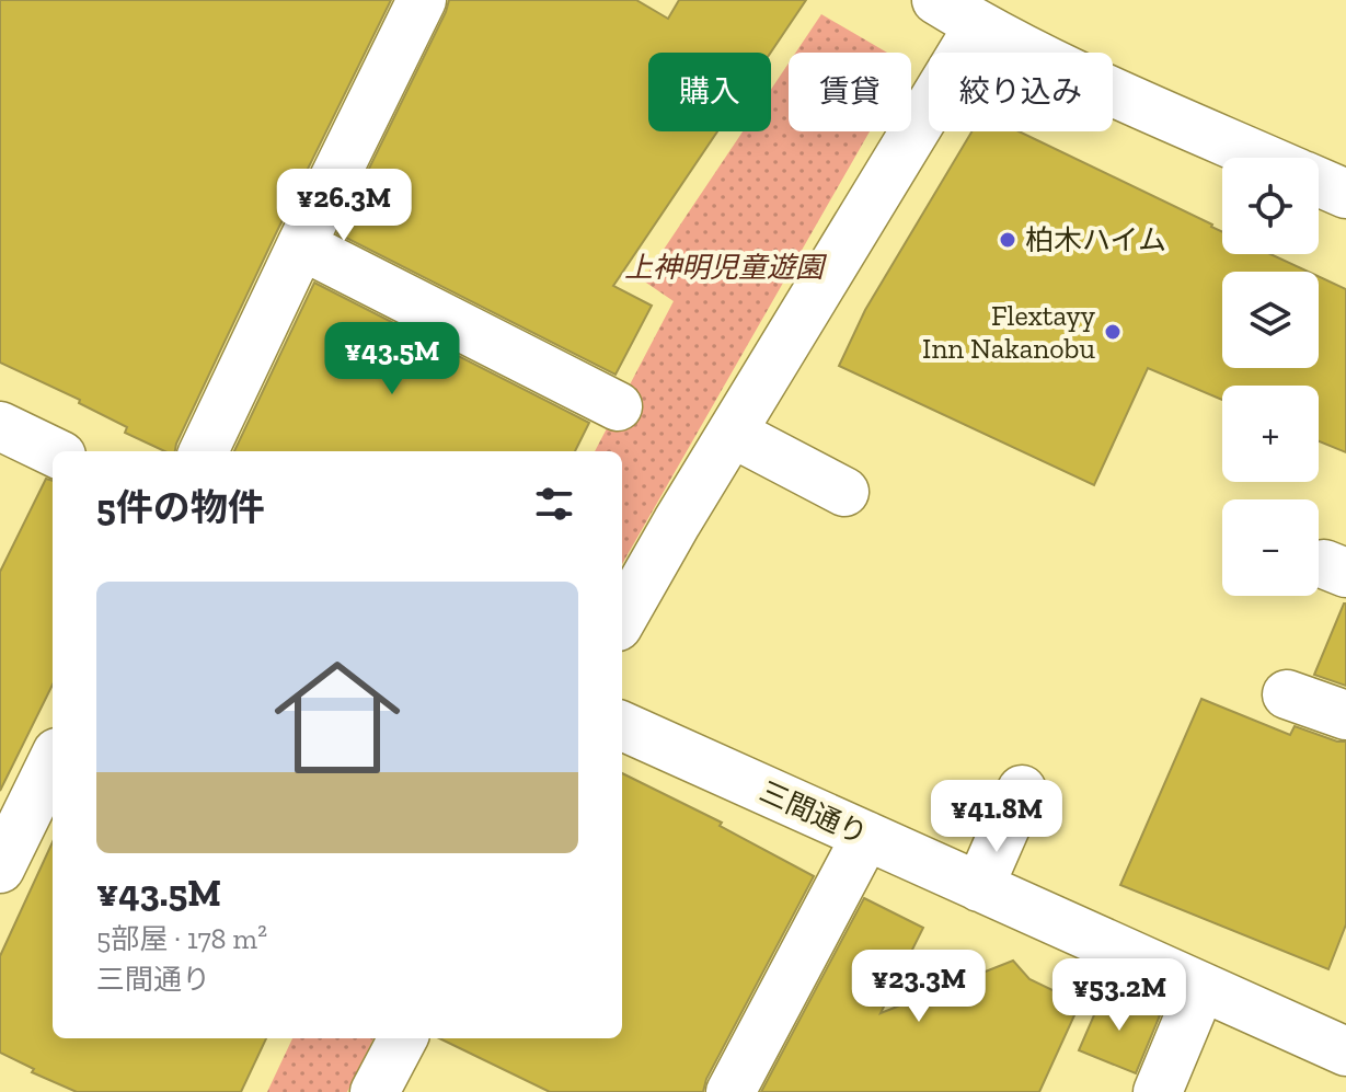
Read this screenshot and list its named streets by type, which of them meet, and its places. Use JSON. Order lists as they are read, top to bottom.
{
  "streets": {
    "street": ["三間通り"]
  },
  "parks": ["上神明児童遊園"],
  "places": ["柏木ハイム", "Flextayy Inn Nakanobu"],
  "page": {
    "chip": ["購入", "賃貸", "絞り込み"],
    "map_buttons": ["+", "−"],
    "price": [
      "¥26.3M",
      "¥43.5M",
      "¥41.8M",
      "¥23.3M",
      "¥53.2M"
    ],
    "heading": "5件の物件",
    "list": [
      {
        "name": "¥43.5M",
        "note": "5部屋 · 178 m² · 三間通り"
      }
    ]
  }
}
